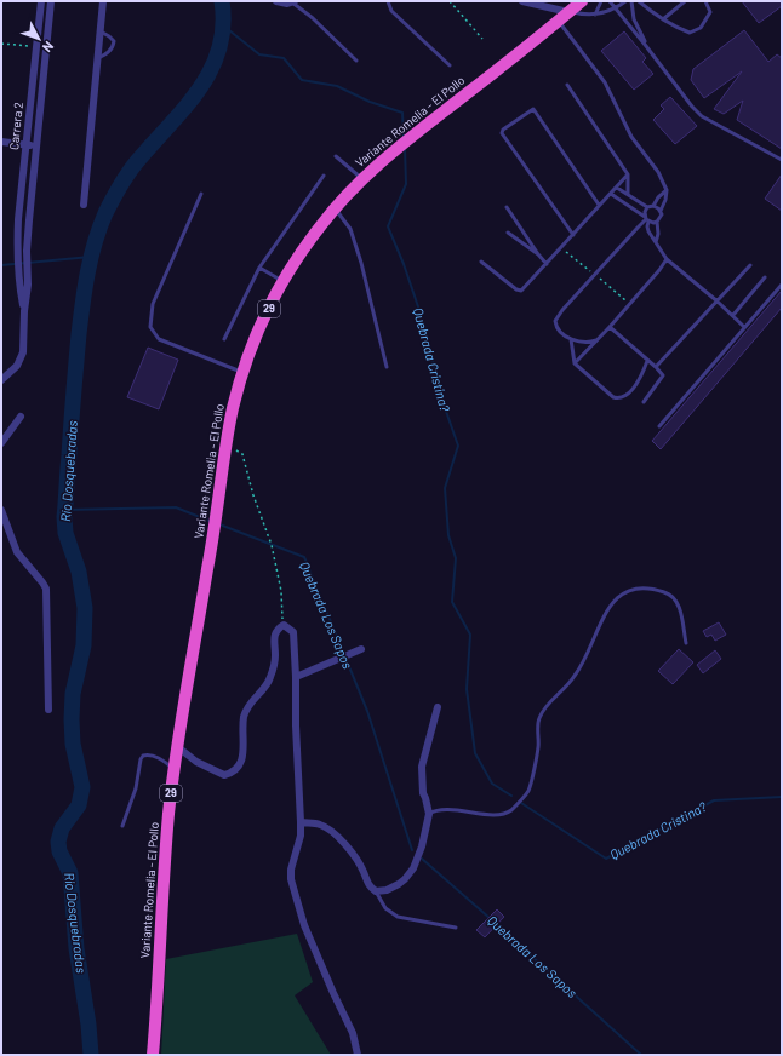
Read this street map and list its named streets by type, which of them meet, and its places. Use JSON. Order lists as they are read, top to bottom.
{
  "streets": {
    "highway": ["Variante Romelia - El Pollo", "29"],
    "street": ["Carrera 2"]
  },
  "water": ["Quebrada Cristina?", "Río Dosquebradas", "Quebrada Los Sapos"],
  "north": "bottom right"
}
